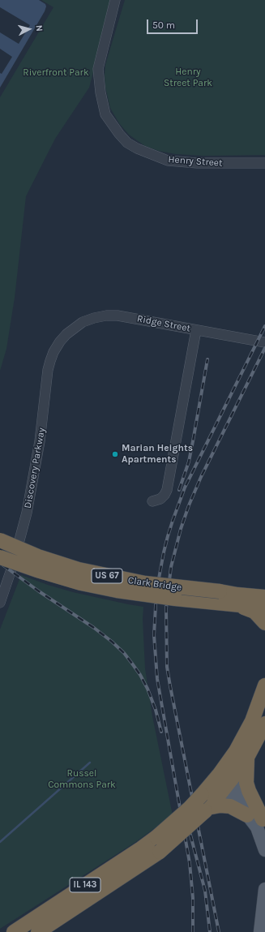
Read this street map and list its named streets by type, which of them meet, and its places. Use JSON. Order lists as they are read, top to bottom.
{
  "streets": {
    "highway": ["US 67", "Clark Bridge", "IL 143"],
    "street": ["Henry Street", "Ridge Street", "Discovery Parkway"]
  },
  "crossings": [
    ["Ridge Street", "Discovery Parkway"],
    ["US 67", "Clark Bridge"]
  ],
  "parks": ["Henry Street Park", "Riverfront Park", "Russel Commons Park"],
  "places": ["Marian Heights Apartments"],
  "scale_bar": "50 m",
  "north": "right"
}
